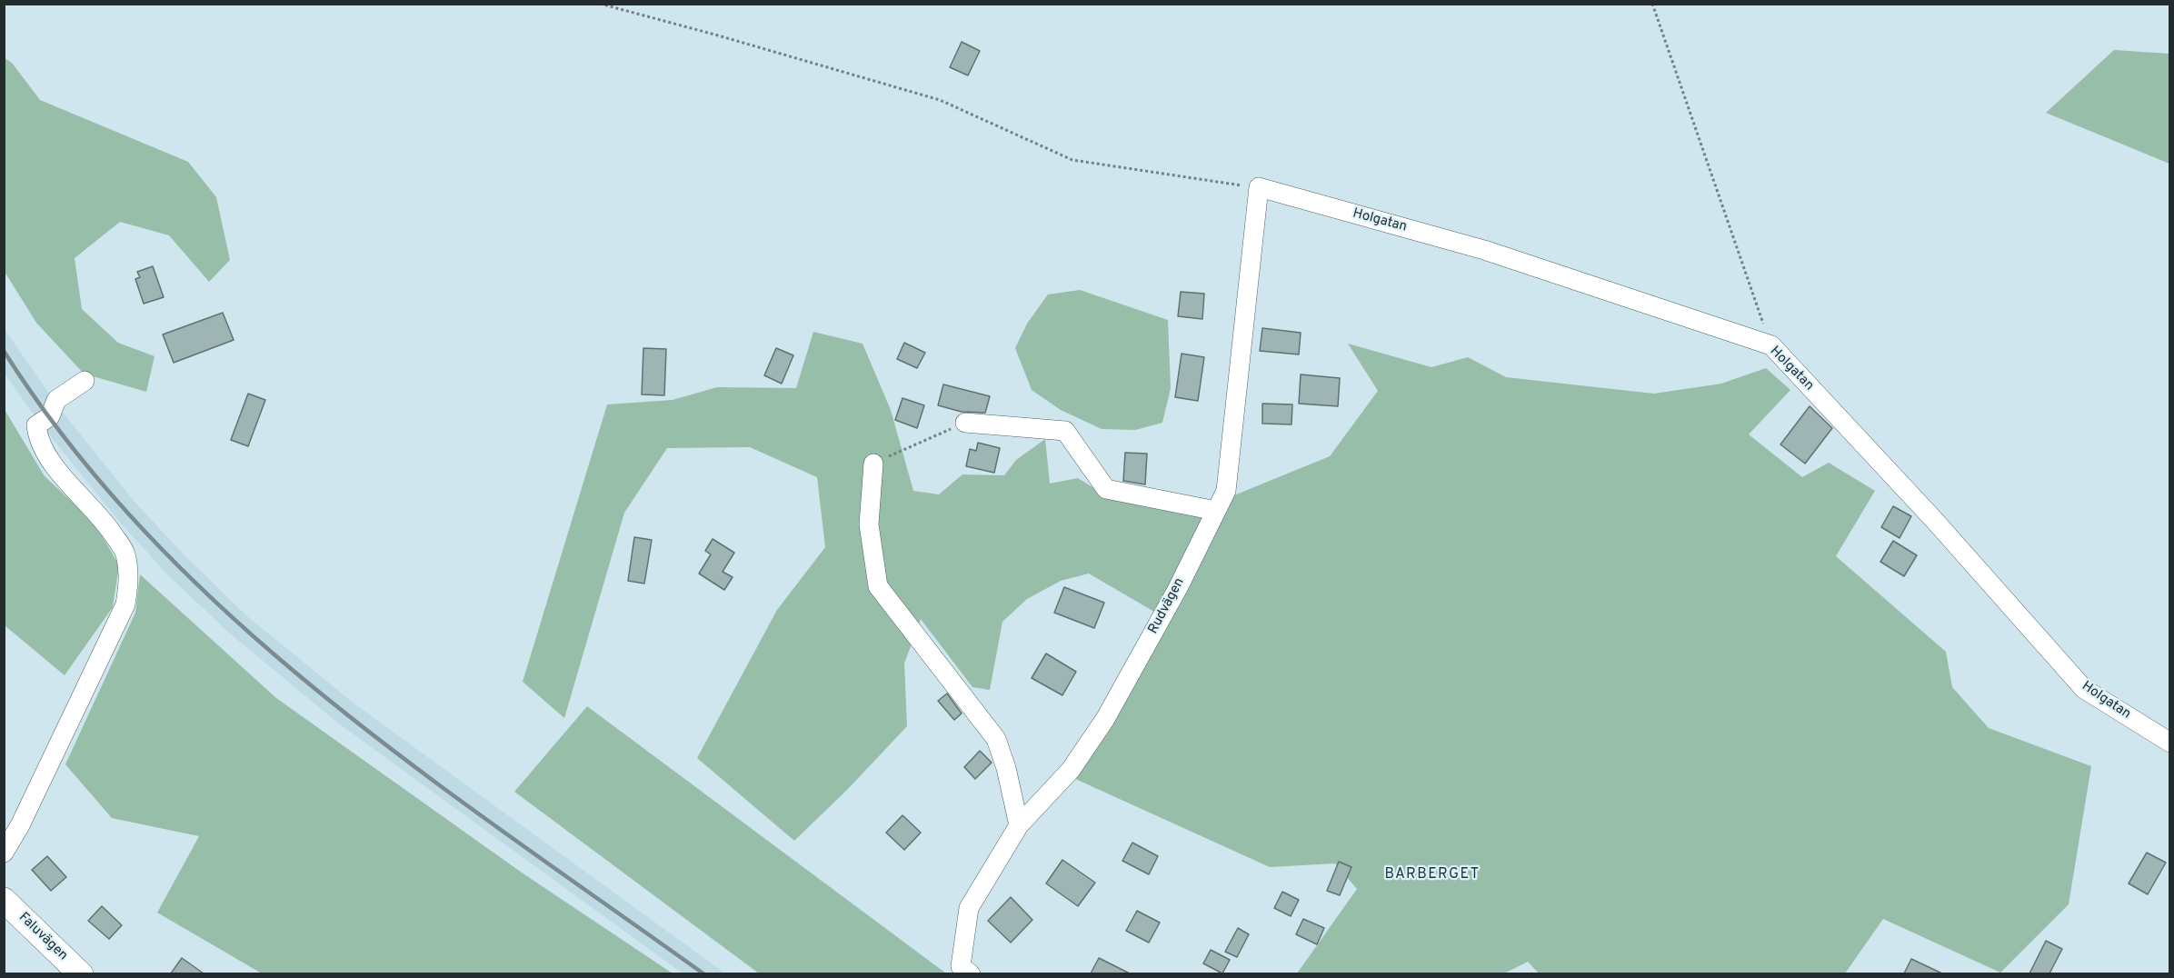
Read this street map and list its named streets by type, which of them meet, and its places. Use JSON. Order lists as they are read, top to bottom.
{
  "streets": {
    "street": ["Holgatan", "Rudvägen", "Faluvägen"]
  },
  "crossings": [
    ["Holgatan", "Rudvägen"]
  ],
  "districts": ["BARBERGET"]
}
